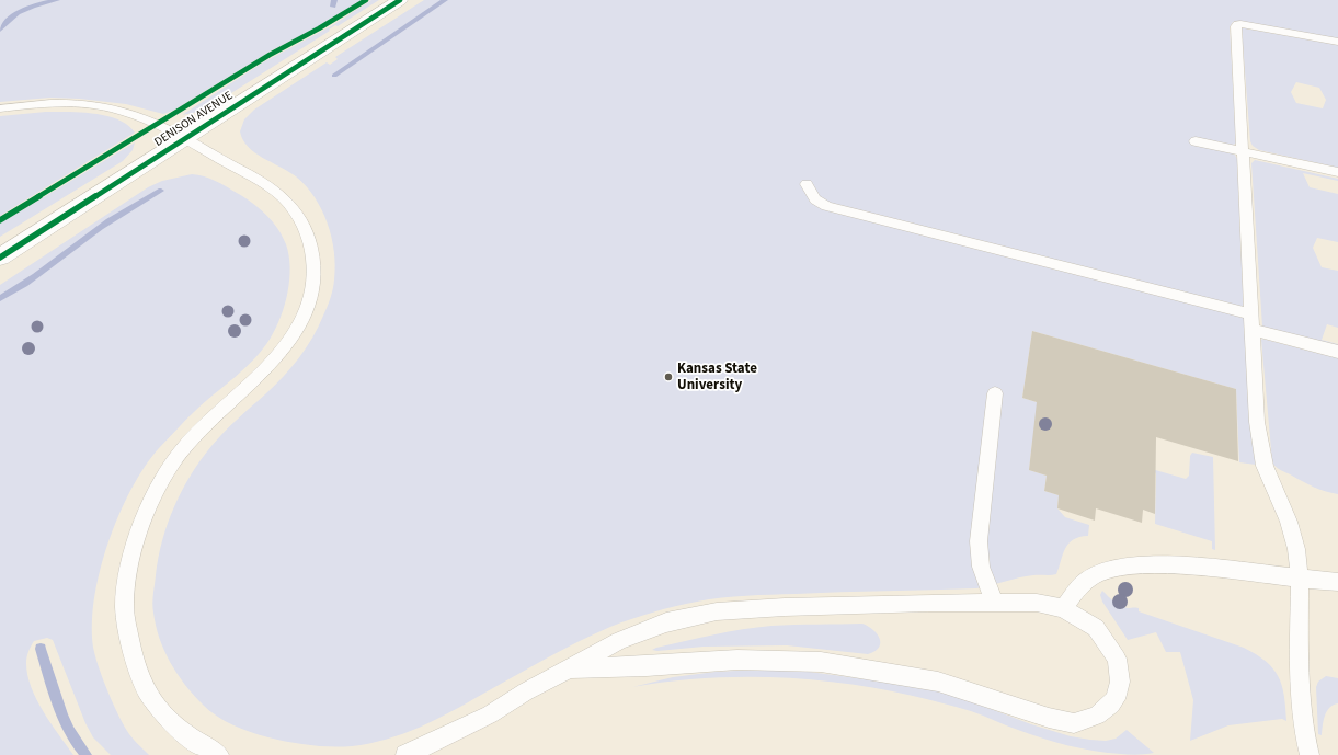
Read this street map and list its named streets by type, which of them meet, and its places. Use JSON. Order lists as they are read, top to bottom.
{
  "streets": {
    "street": ["DENISON AVENUE"]
  },
  "places": ["Kansas State University"]
}
